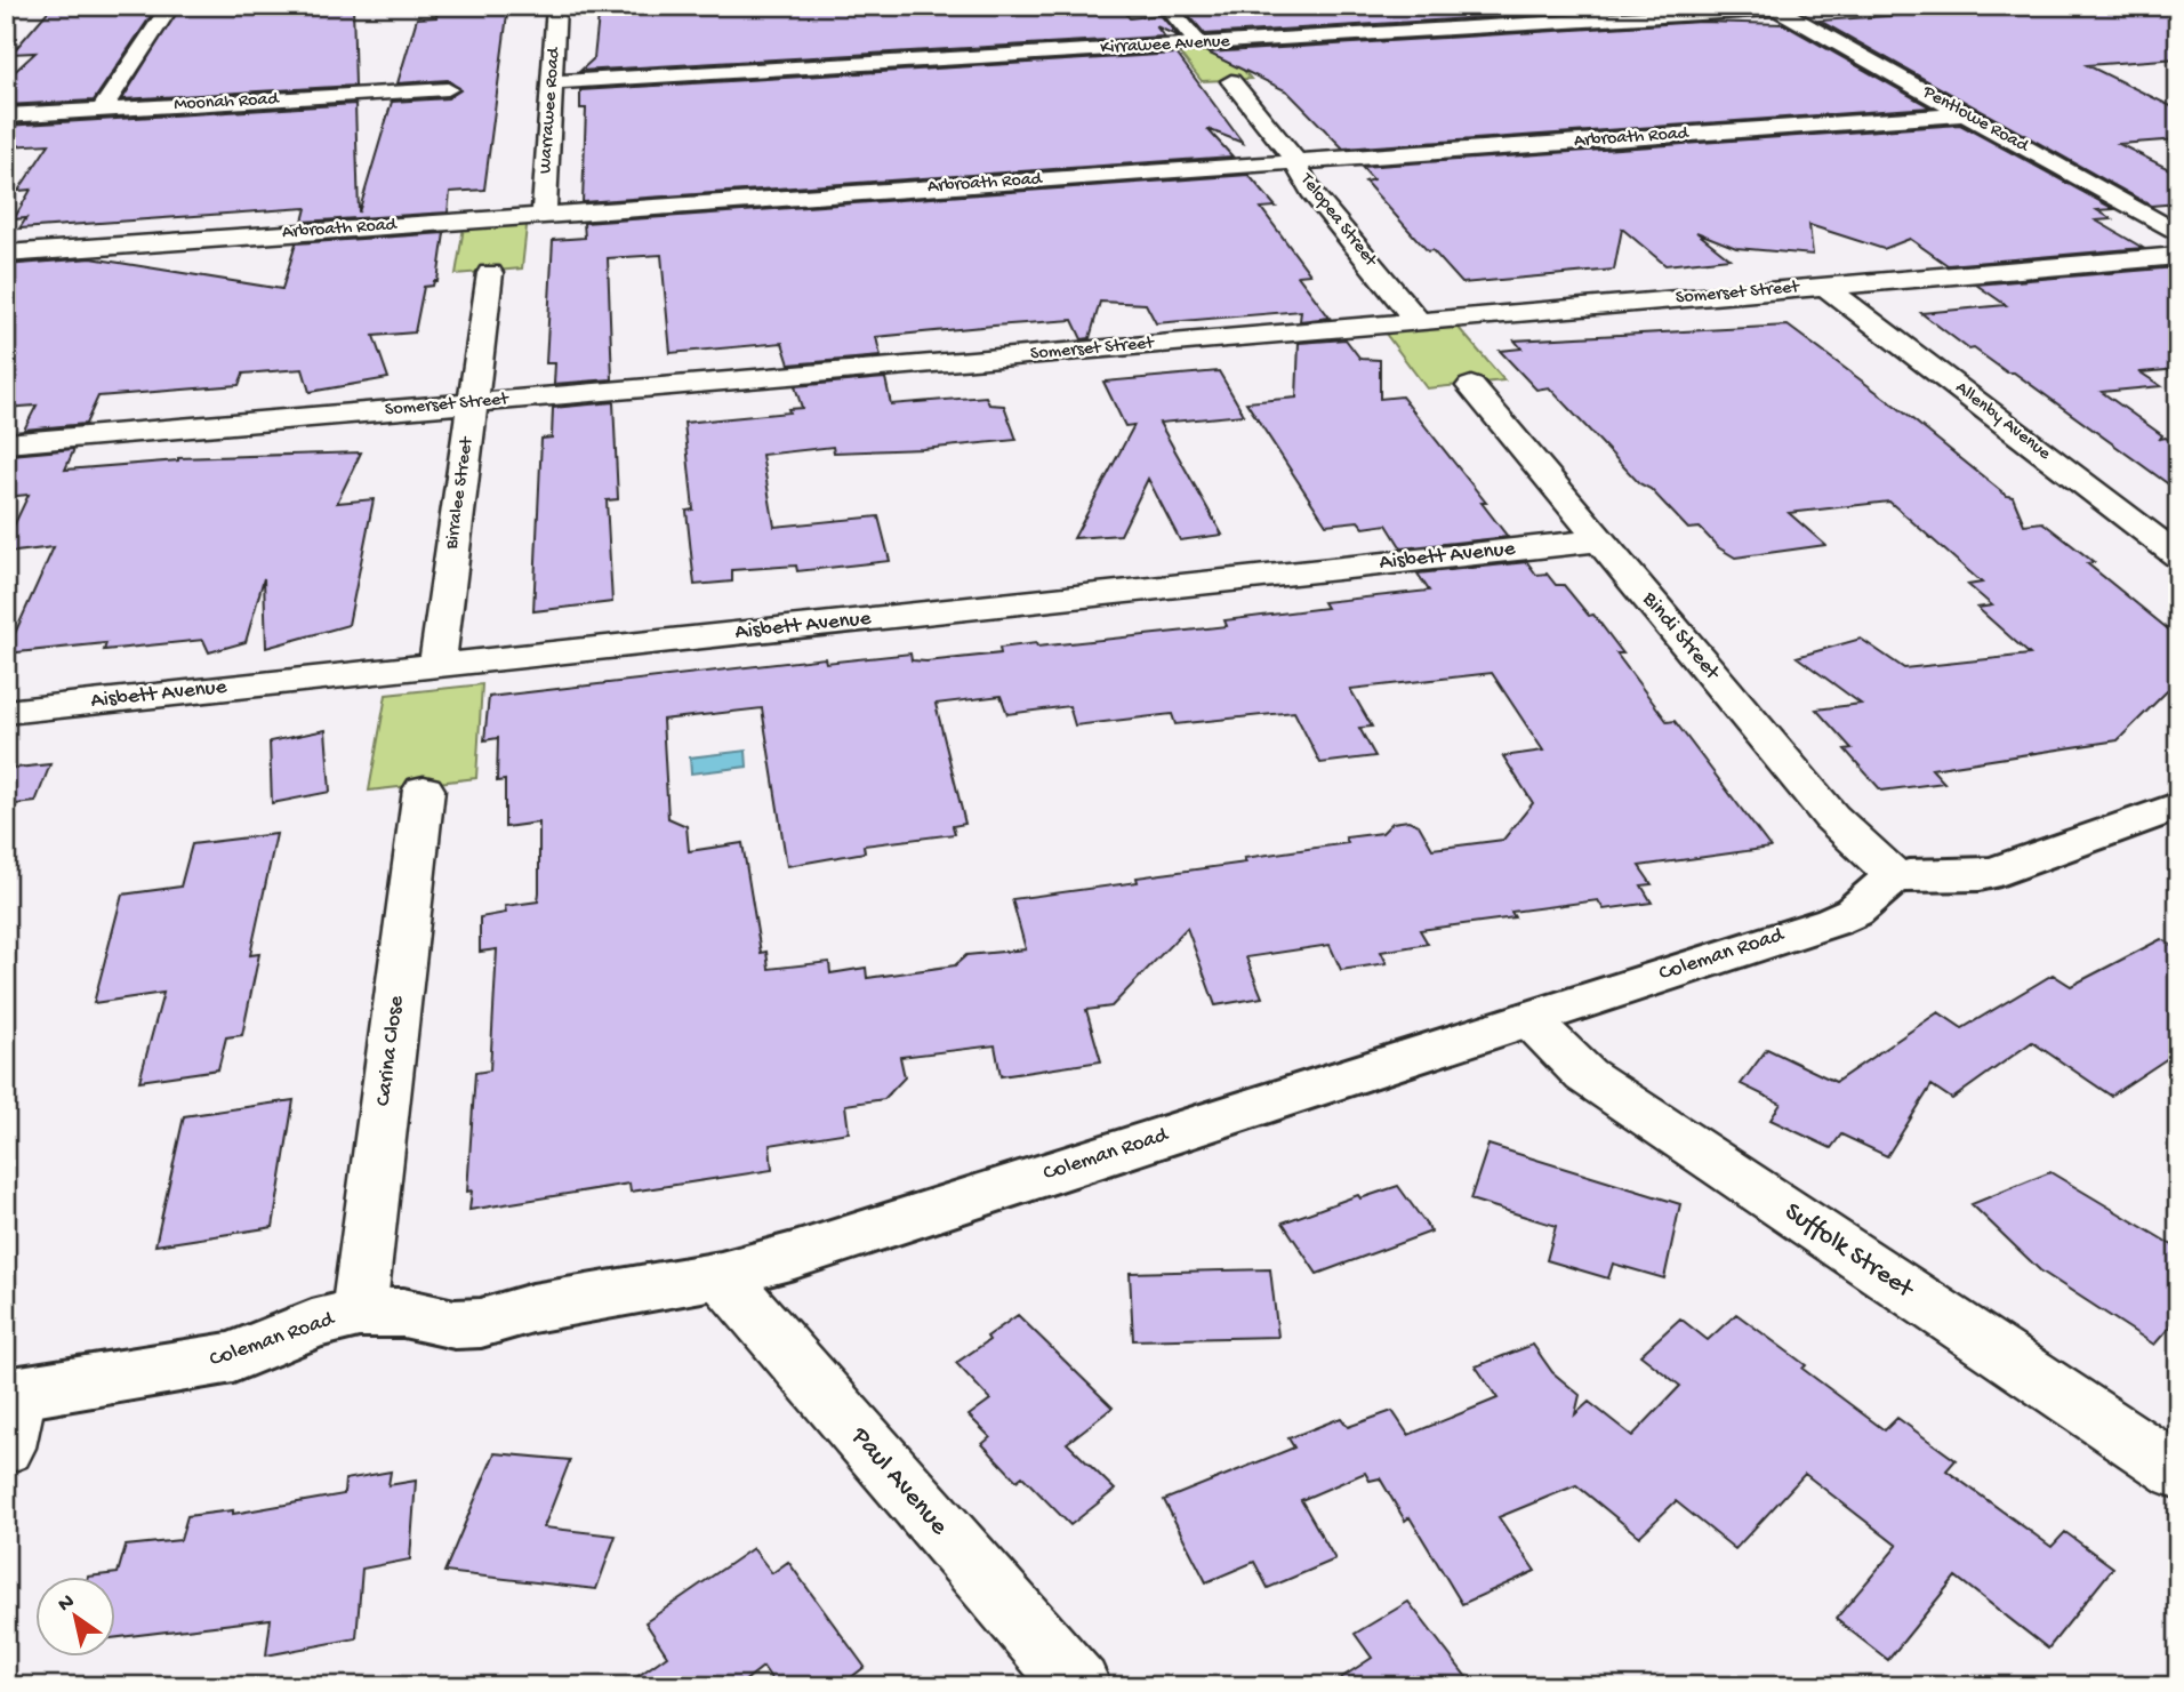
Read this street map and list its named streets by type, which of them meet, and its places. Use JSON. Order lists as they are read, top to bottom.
{
  "streets": {
    "street": [
      "Kirrawee Avenue",
      "Moonah Road",
      "Warrawee Road",
      "Pentlowe Road",
      "Arbroath Road",
      "Telopea Street",
      "Somerset Street",
      "Allenby Avenue",
      "Birralee Street",
      "Aisbett Avenue",
      "Bindi Street",
      "Coleman Road",
      "Carina Close",
      "Suffolk Street",
      "Paul Avenue"
    ]
  },
  "crossings": [
    ["Kirrawee Avenue", "Warrawee Road"],
    ["Kirrawee Avenue", "Pentlowe Road"],
    ["Warrawee Road", "Arbroath Road"],
    ["Pentlowe Road", "Arbroath Road"],
    ["Arbroath Road", "Telopea Street"],
    ["Telopea Street", "Somerset Street"],
    ["Somerset Street", "Allenby Avenue"],
    ["Somerset Street", "Birralee Street"],
    ["Birralee Street", "Aisbett Avenue"],
    ["Aisbett Avenue", "Bindi Street"],
    ["Bindi Street", "Coleman Road"],
    ["Coleman Road", "Carina Close"],
    ["Coleman Road", "Suffolk Street"],
    ["Coleman Road", "Paul Avenue"]
  ],
  "north": "top left"
}
